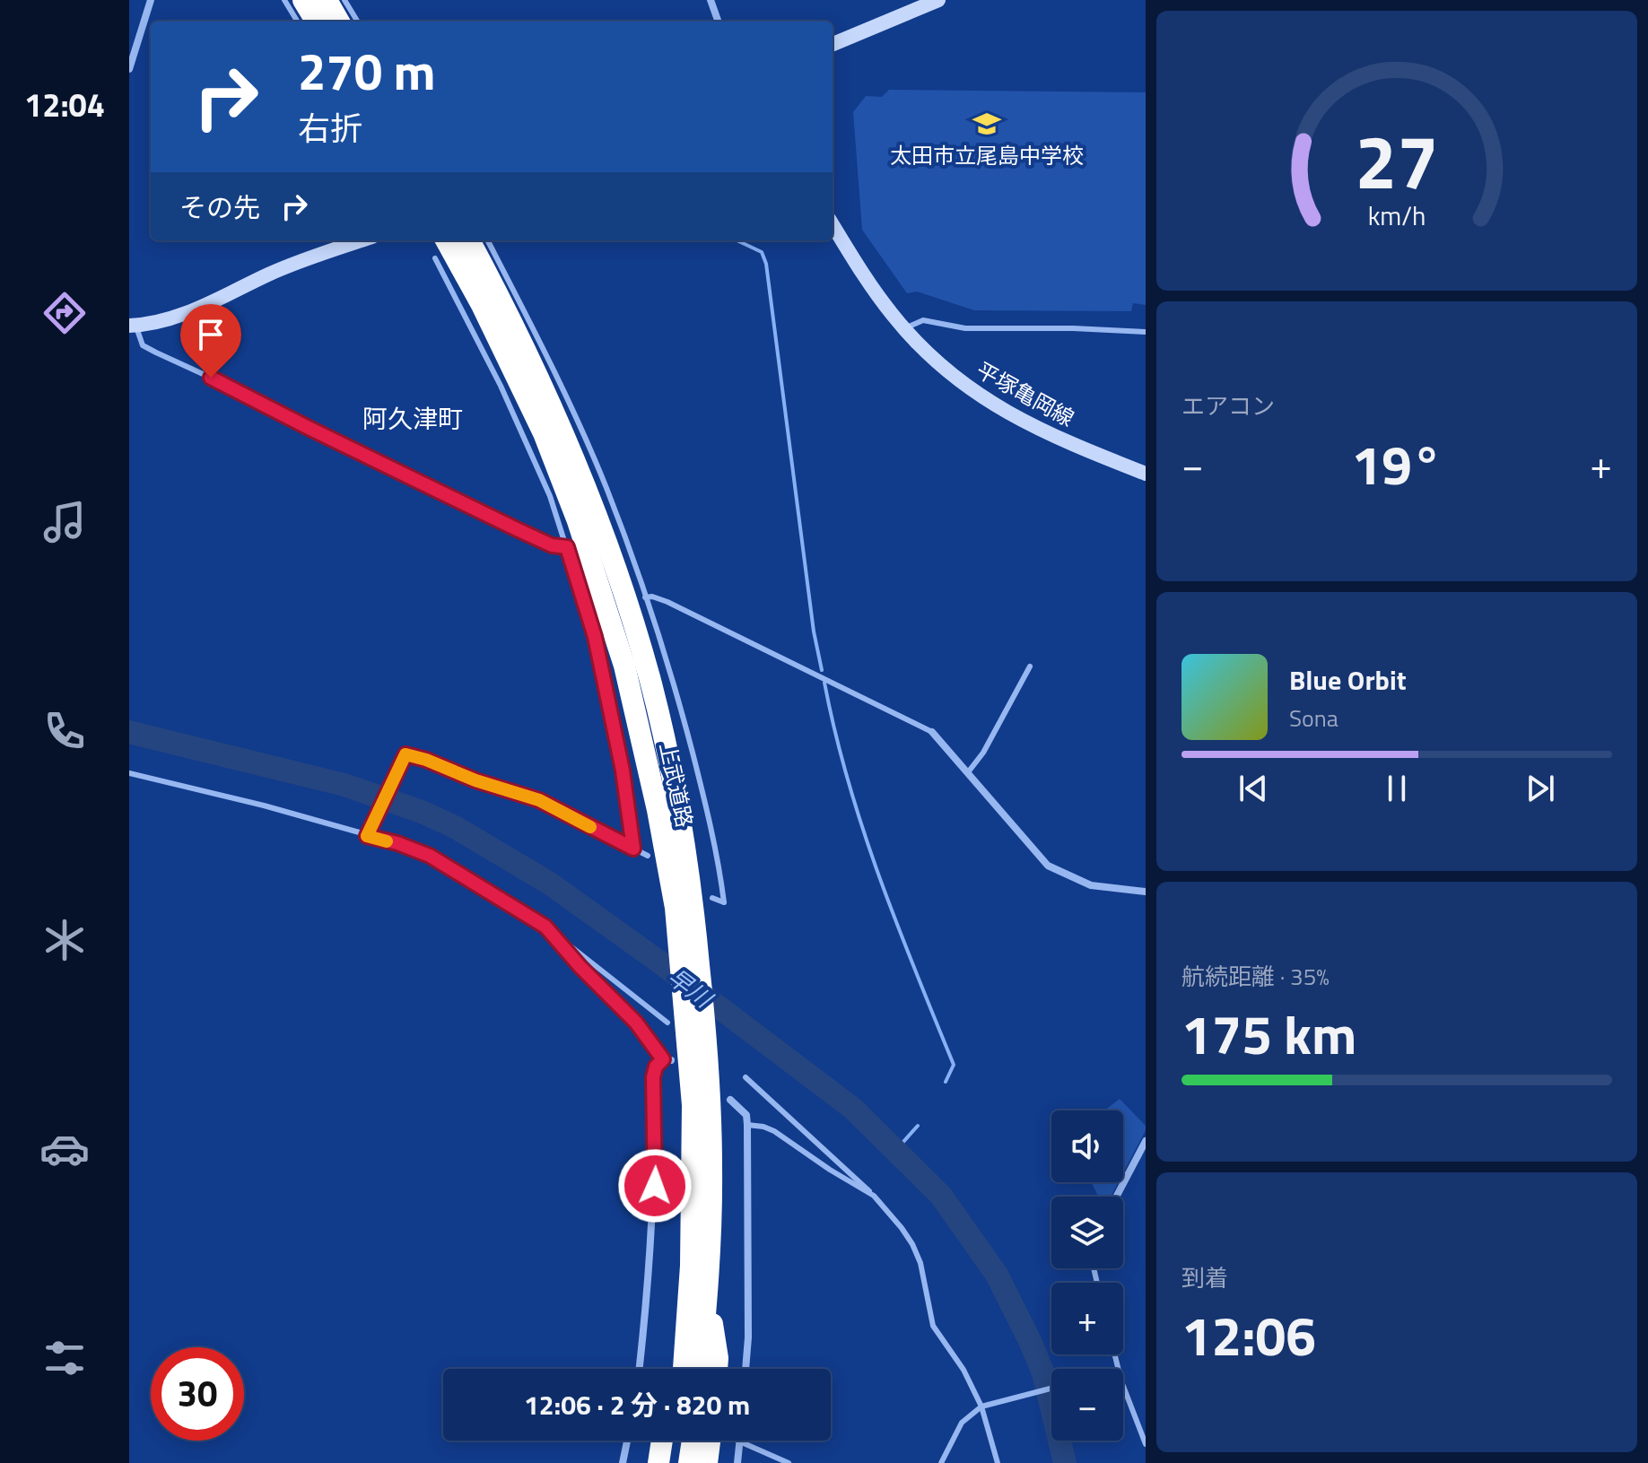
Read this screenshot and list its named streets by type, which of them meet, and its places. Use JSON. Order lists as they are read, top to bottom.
{
  "streets": {
    "highway": ["上武道路"],
    "main road": ["平塚亀岡線"]
  },
  "districts": ["阿久津町"],
  "water": ["早川"],
  "places": {
    "school or university": ["太田市立尾島中学校"]
  },
  "page": {
    "tabs": "12:04",
    "turn": ["270 m", "右折"],
    "then": "その先",
    "tile": [
      "エアコン",
      ["航続距離 · 35%", "175 km"],
      ["到着", "12:06"]
    ],
    "heat": ["−", "19°", "+"],
    "song": ["Blue Orbit", "Sona"],
    "map_buttons": ["+", "−"],
    "limit": "30",
    "trip": "12:06 · 2 分 · 820 m",
    "gauge": ["27", "km/h"]
  }
}
